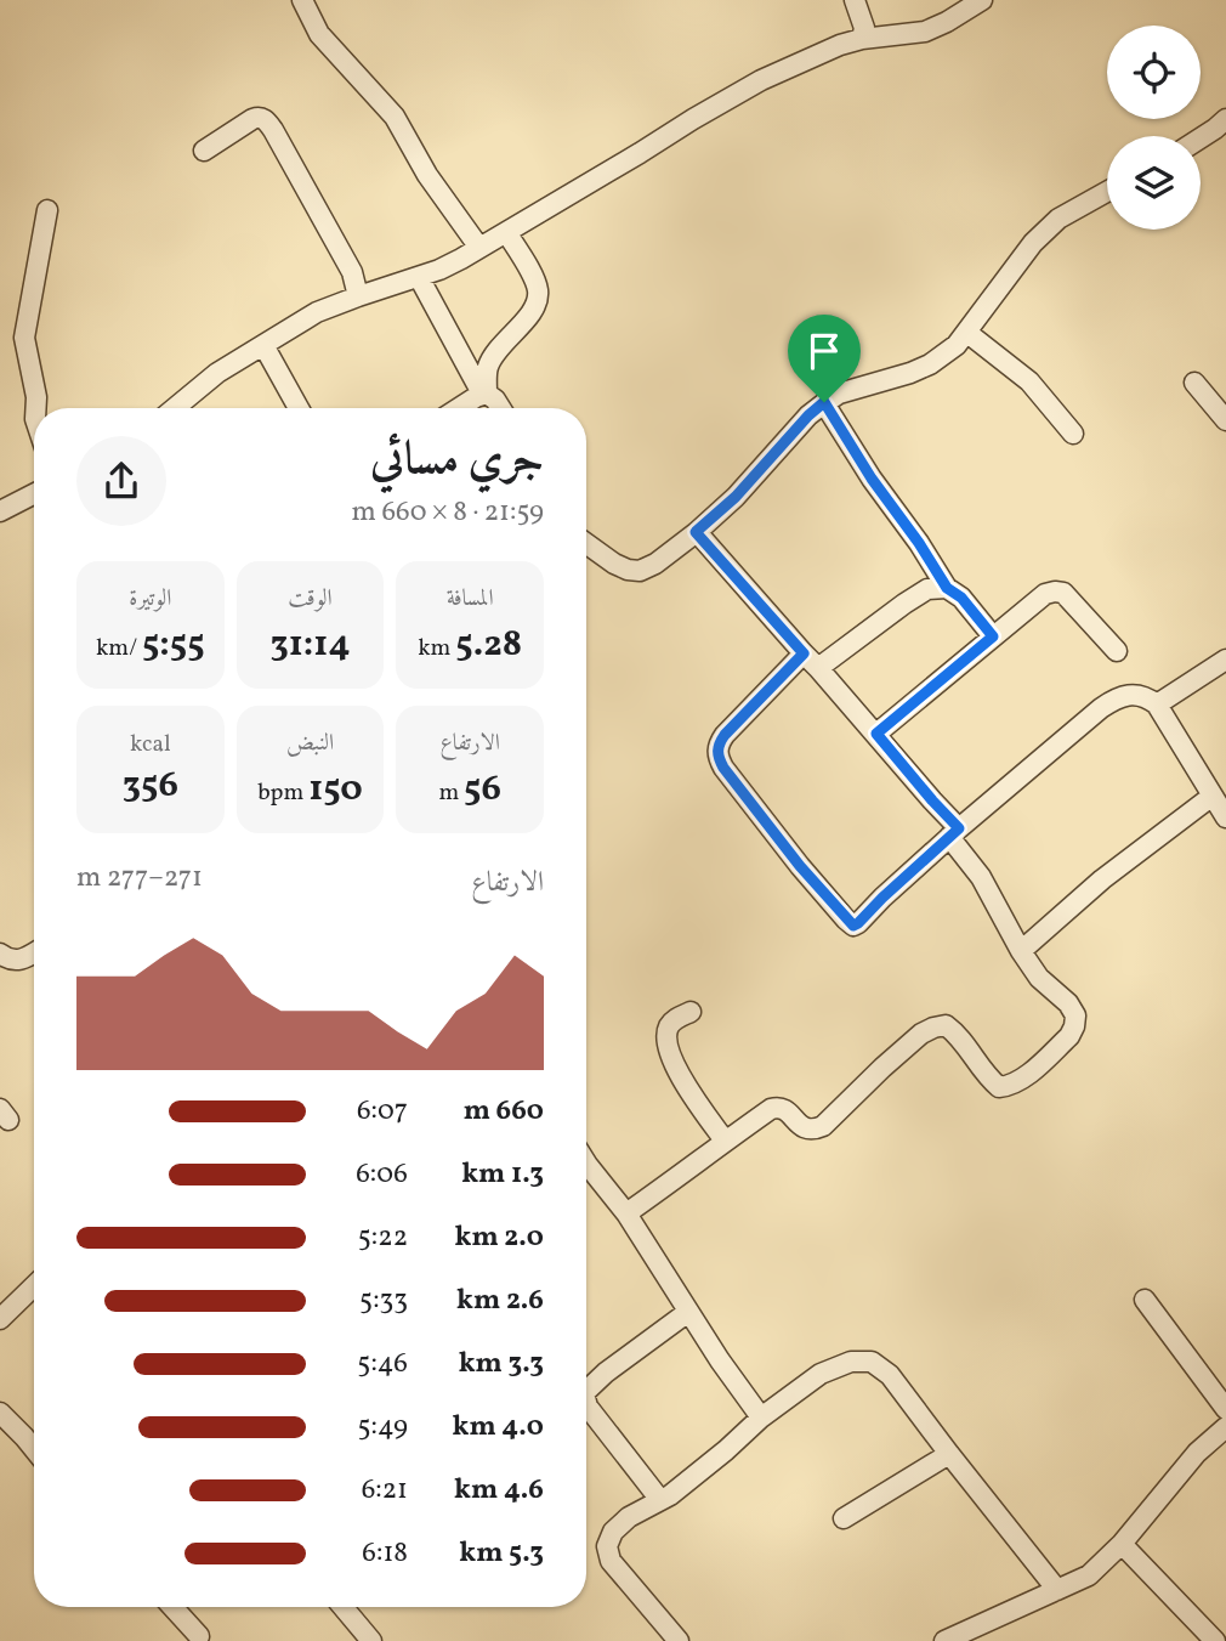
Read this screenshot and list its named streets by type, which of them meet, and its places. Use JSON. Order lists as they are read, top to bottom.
{
  "page": {
    "heading": ["جري مسائي", "21:59 · 8 × 660 m"],
    "stats": [
      ["المسافة", "5.28 km"],
      ["الوقت", "31:14"],
      ["الوتيرة", "5:55 /km"],
      ["الارتفاع", "56 m"],
      ["النبض", "150 bpm"],
      ["kcal", "356"]
    ],
    "chart": ["الارتفاع", "271–277 m"],
    "list": [
      {
        "name": "660 m",
        "note": "6:07"
      },
      {
        "name": "1.3 km",
        "note": "6:06"
      },
      {
        "name": "2.0 km",
        "note": "5:22"
      },
      {
        "name": "2.6 km",
        "note": "5:33"
      },
      {
        "name": "3.3 km",
        "note": "5:46"
      },
      {
        "name": "4.0 km",
        "note": "5:49"
      },
      {
        "name": "4.6 km",
        "note": "6:21"
      },
      {
        "name": "5.3 km",
        "note": "6:18"
      }
    ]
  }
}
